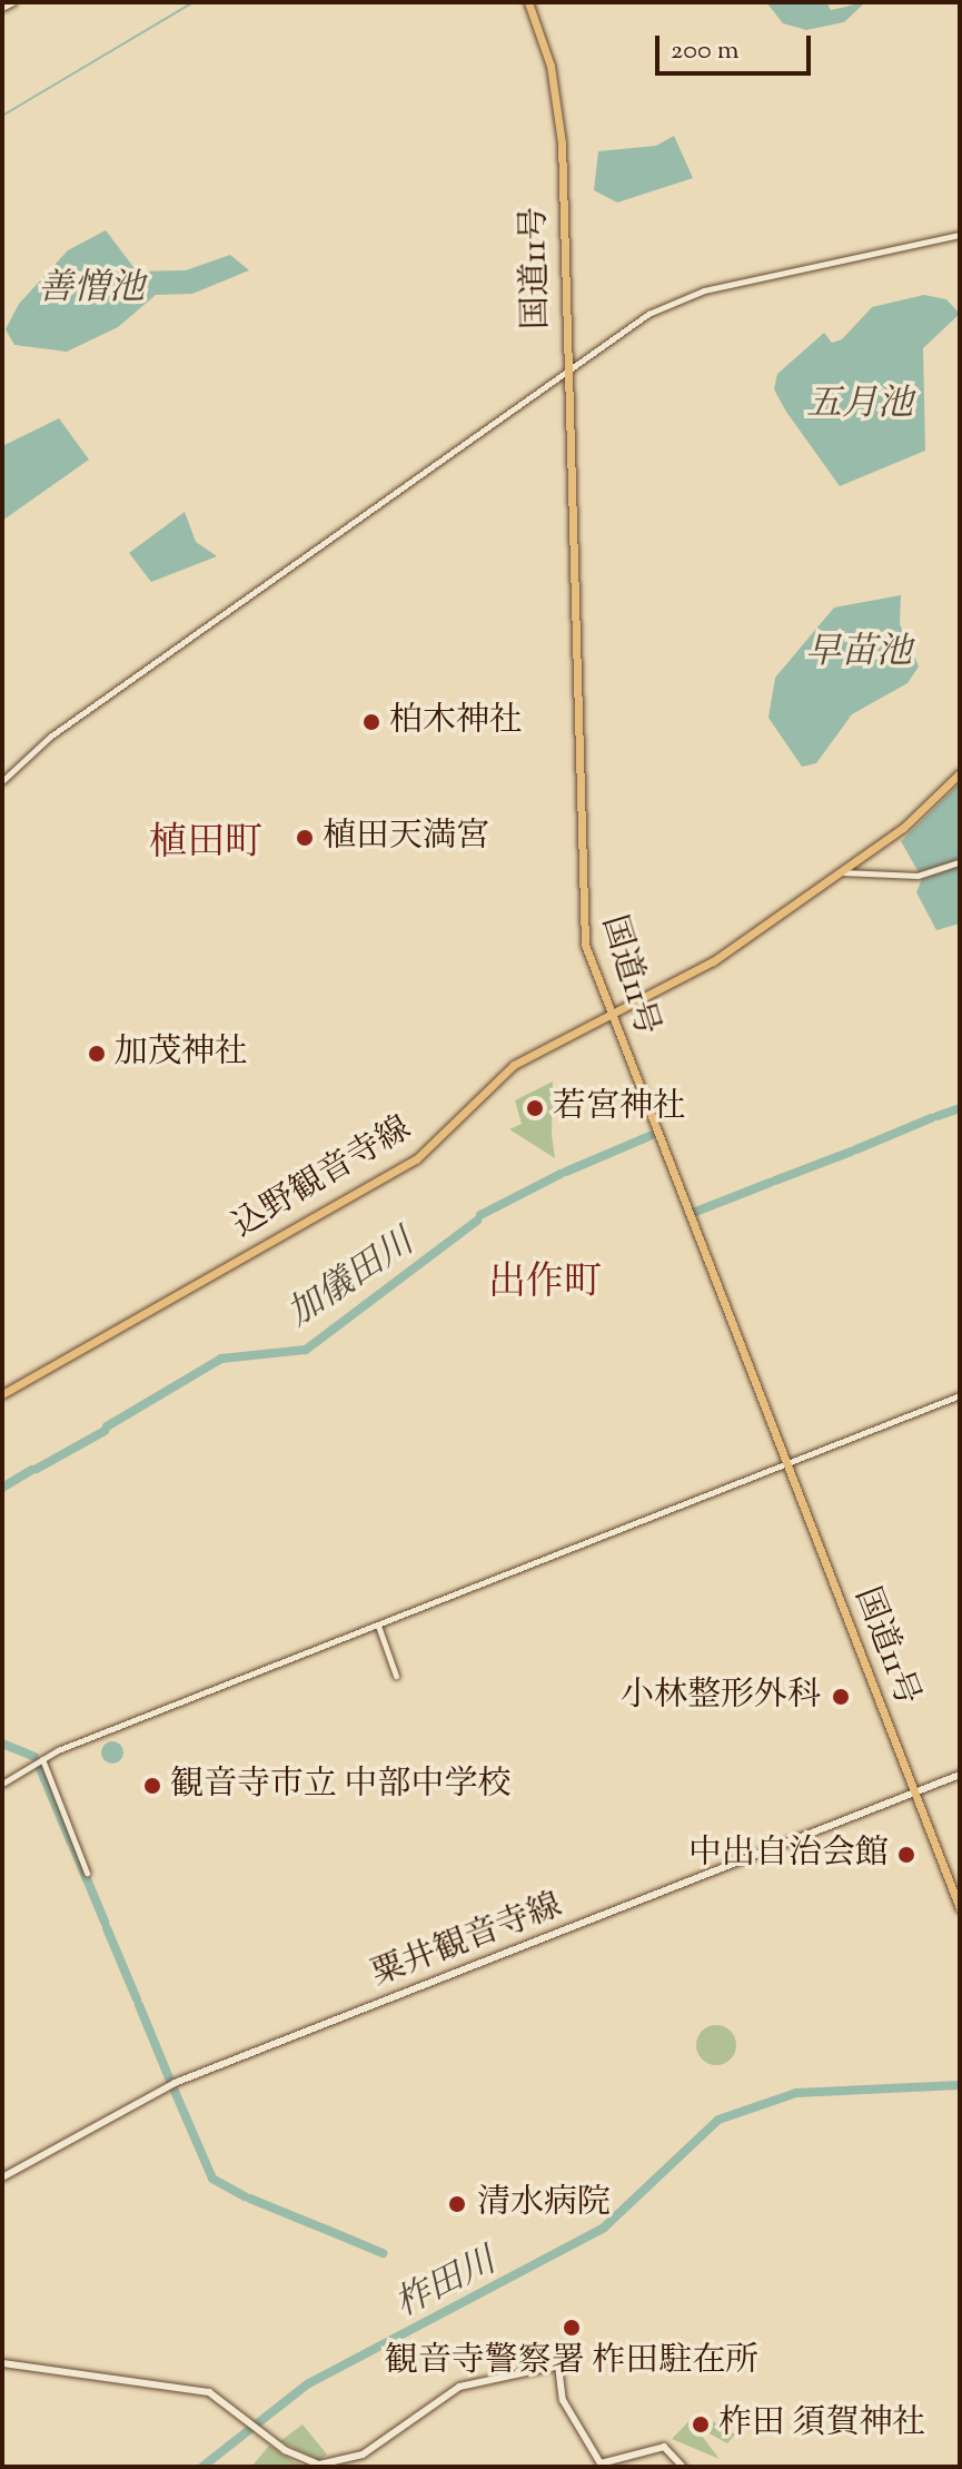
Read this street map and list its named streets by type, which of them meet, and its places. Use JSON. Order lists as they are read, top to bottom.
{
  "streets": {
    "main road": ["国道11号", "込野観音寺線", "粟井観音寺線"]
  },
  "crossings": [
    ["国道11号", "込野観音寺線"],
    ["国道11号", "粟井観音寺線"]
  ],
  "districts": ["植田町", "出作町"],
  "water": [
    "善憎池",
    "五月池",
    "早苗池",
    "加儀田川",
    "柞田川"
  ],
  "places": [
    "柏木神社",
    "植田天満宮",
    "加茂神社",
    "若宮神社",
    "小林整形外科",
    "観音寺市立 中部中学校",
    "中出自治会館",
    "清水病院",
    "観音寺警察署 柞田駐在所",
    "柞田 須賀神社"
  ],
  "scale_bar": "200 m"
}
